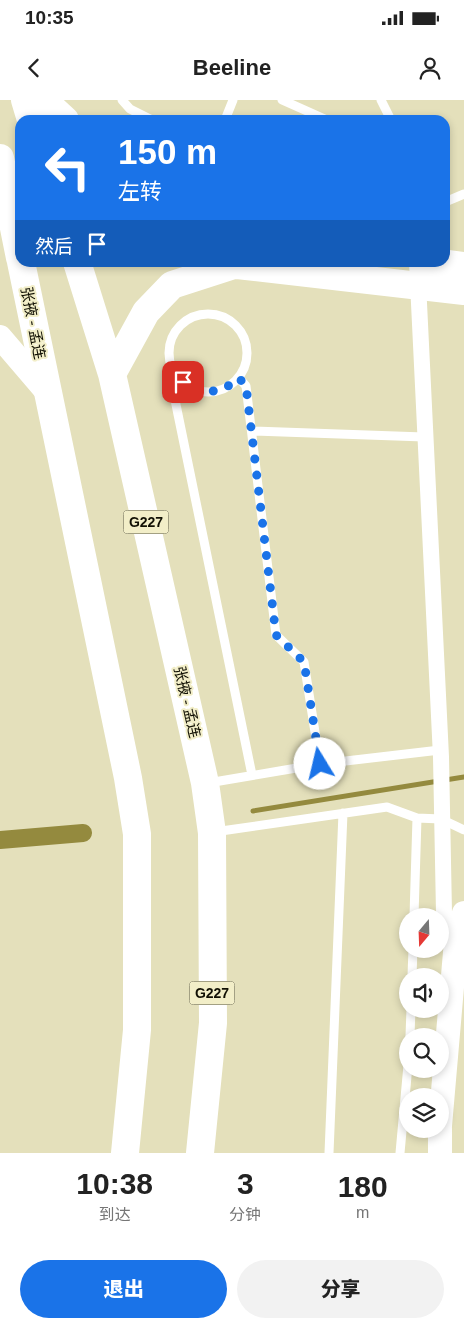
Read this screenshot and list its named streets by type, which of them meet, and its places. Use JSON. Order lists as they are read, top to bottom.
{
  "streets": {
    "highway": ["张掖 - 孟连", "G227"]
  },
  "north": "bottom",
  "page": {
    "status": "10:35",
    "header": "Beeline",
    "turn": ["150 m", "左转"],
    "then": "然后",
    "eta": [
      "10:38",
      "到达",
      "3",
      "分钟",
      "180",
      "m"
    ],
    "buttons": ["退出", "分享"]
  }
}
